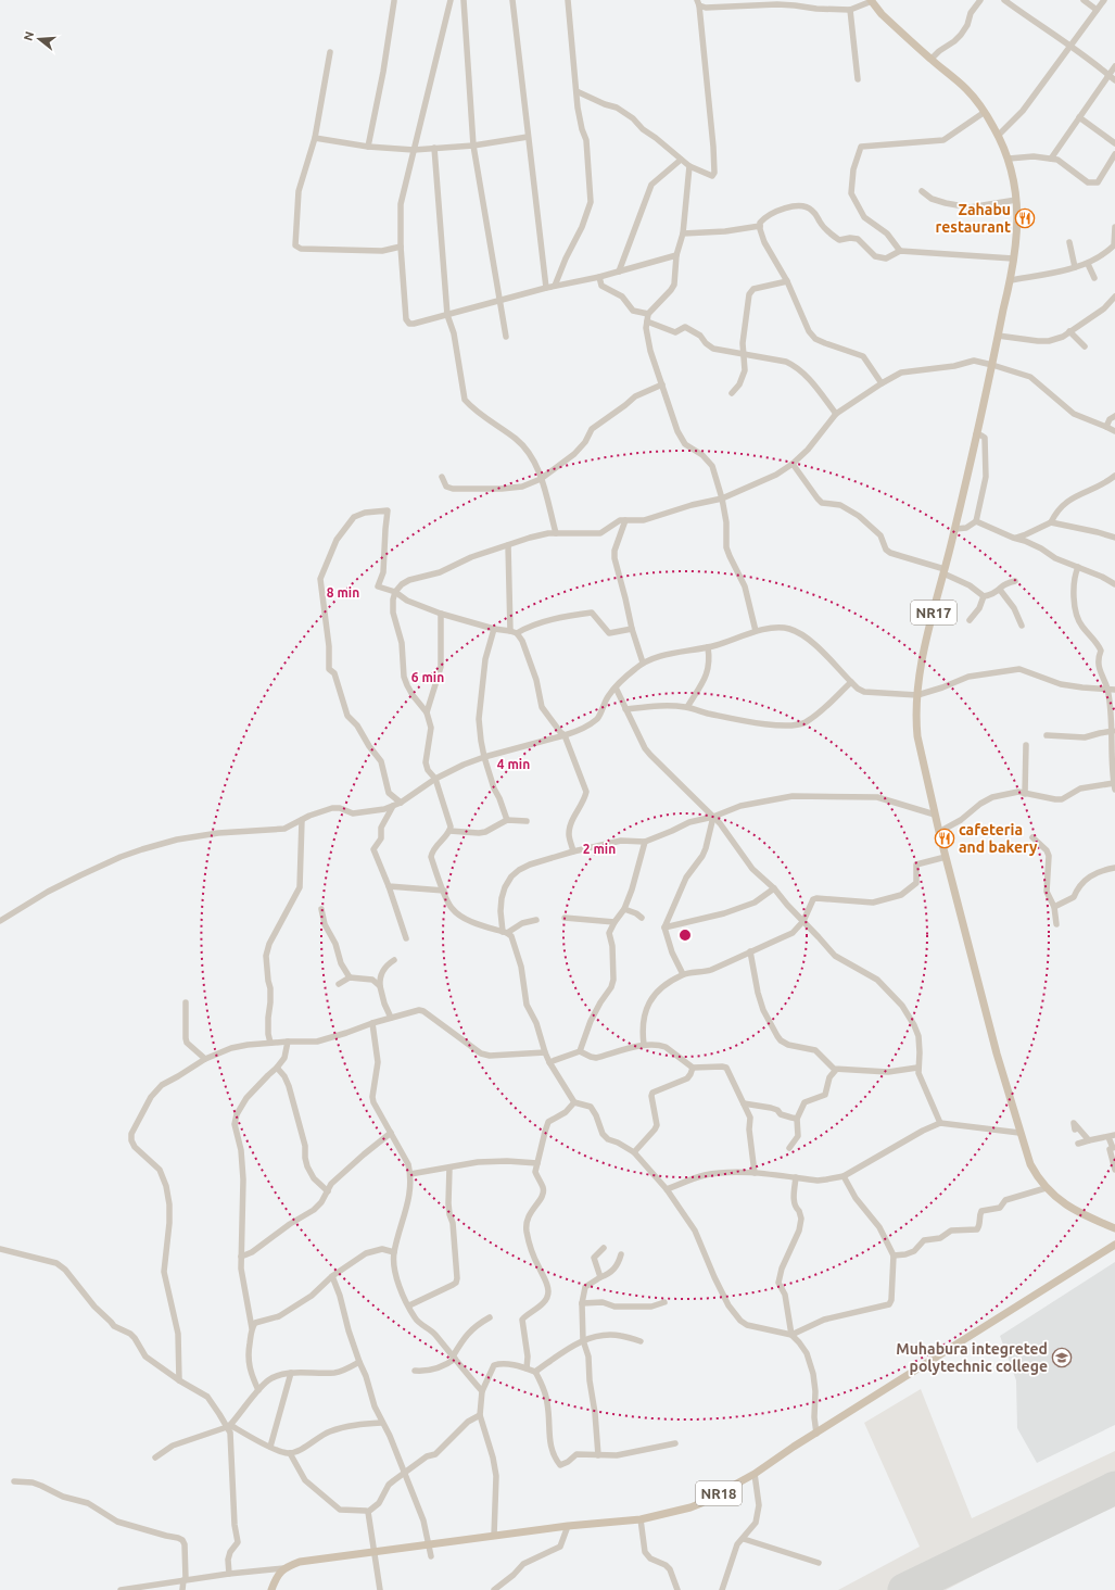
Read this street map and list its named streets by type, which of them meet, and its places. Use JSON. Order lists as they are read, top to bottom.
{
  "streets": {
    "main road": ["NR17", "NR18"]
  },
  "places": {
    "restaurant": ["Zahabu restaurant", "cafeteria and bakery"],
    "school or university": ["Muhabura integreted polytechnic college"]
  },
  "north": "left",
  "rings": [
    "8 min",
    "6 min",
    "4 min",
    "2 min"
  ]
}
